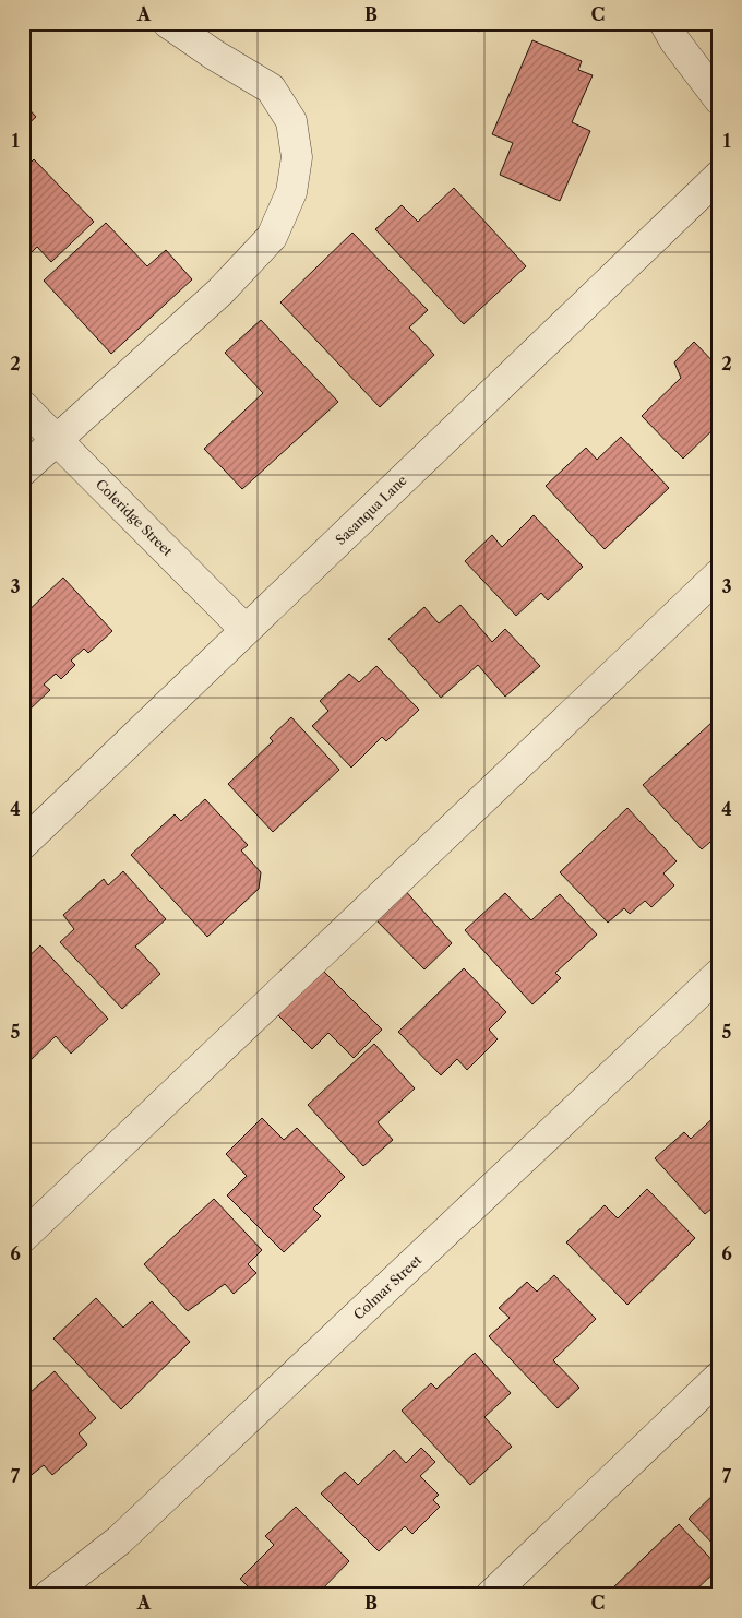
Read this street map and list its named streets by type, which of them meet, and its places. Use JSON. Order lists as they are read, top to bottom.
{
  "streets": {
    "street": ["Sasanqua Lane", "Coleridge Street", "Colmar Street"]
  },
  "crossings": [
    ["Sasanqua Lane", "Coleridge Street"]
  ],
  "grid": {
    "columns": ["A", "B", "C"],
    "rows": [
      "1",
      "2",
      "3",
      "4",
      "5",
      "6",
      "7"
    ]
  }
}
